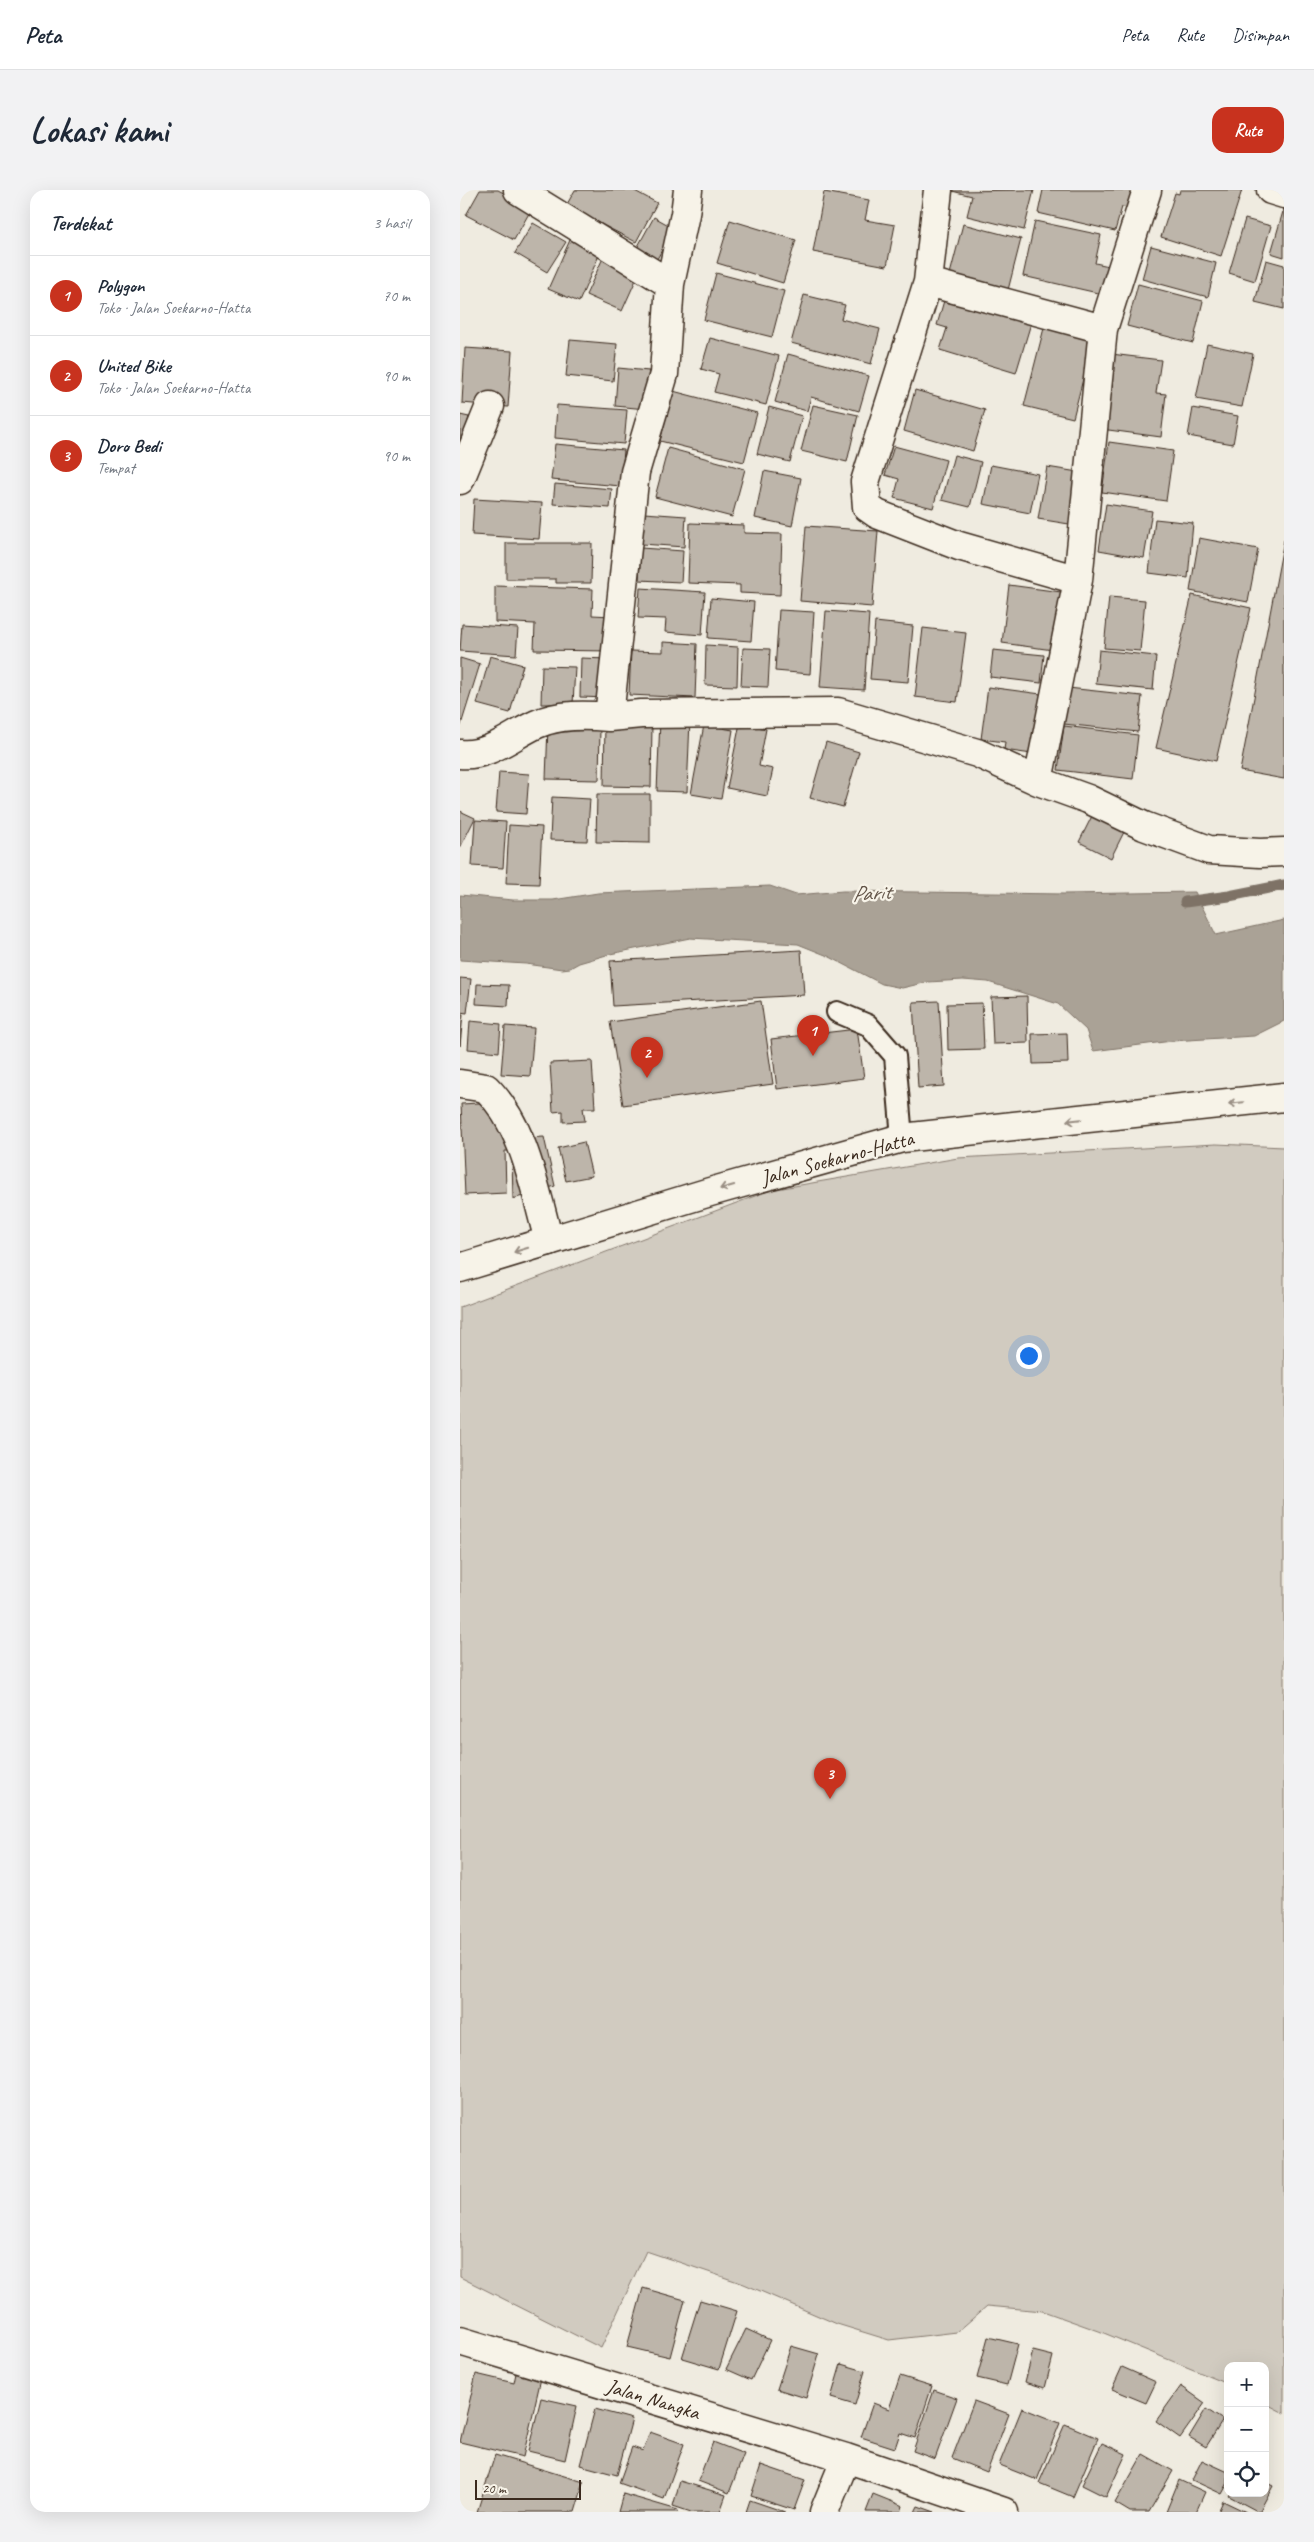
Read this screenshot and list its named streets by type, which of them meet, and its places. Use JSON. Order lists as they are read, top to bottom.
{
  "streets": {
    "main road": ["Jalan Soekarno-Hatta", "Jalan Nangka"]
  },
  "one_way": ["Jalan Soekarno-Hatta"],
  "water": ["Parit"],
  "scale_bar": "20 m",
  "page": {
    "header": "Peta",
    "nav": ["Peta", "Rute", "Disimpan"],
    "buttons": "Rute",
    "title": "Lokasi kami",
    "heading": ["Terdekat", "3 hasil"],
    "list": [
      {
        "mark": "1",
        "name": "Polygon",
        "note": "Toko · Jalan Soekarno-Hatta",
        "value": "70 m"
      },
      {
        "mark": "2",
        "name": "United Bike",
        "note": "Toko · Jalan Soekarno-Hatta",
        "value": "90 m"
      },
      {
        "mark": "3",
        "name": "Doro Bedi",
        "note": "Tempat",
        "value": "90 m"
      }
    ],
    "pins": ["1", "2", "3"],
    "map_buttons": ["+", "−"],
    "scale": "20 m"
  }
}
